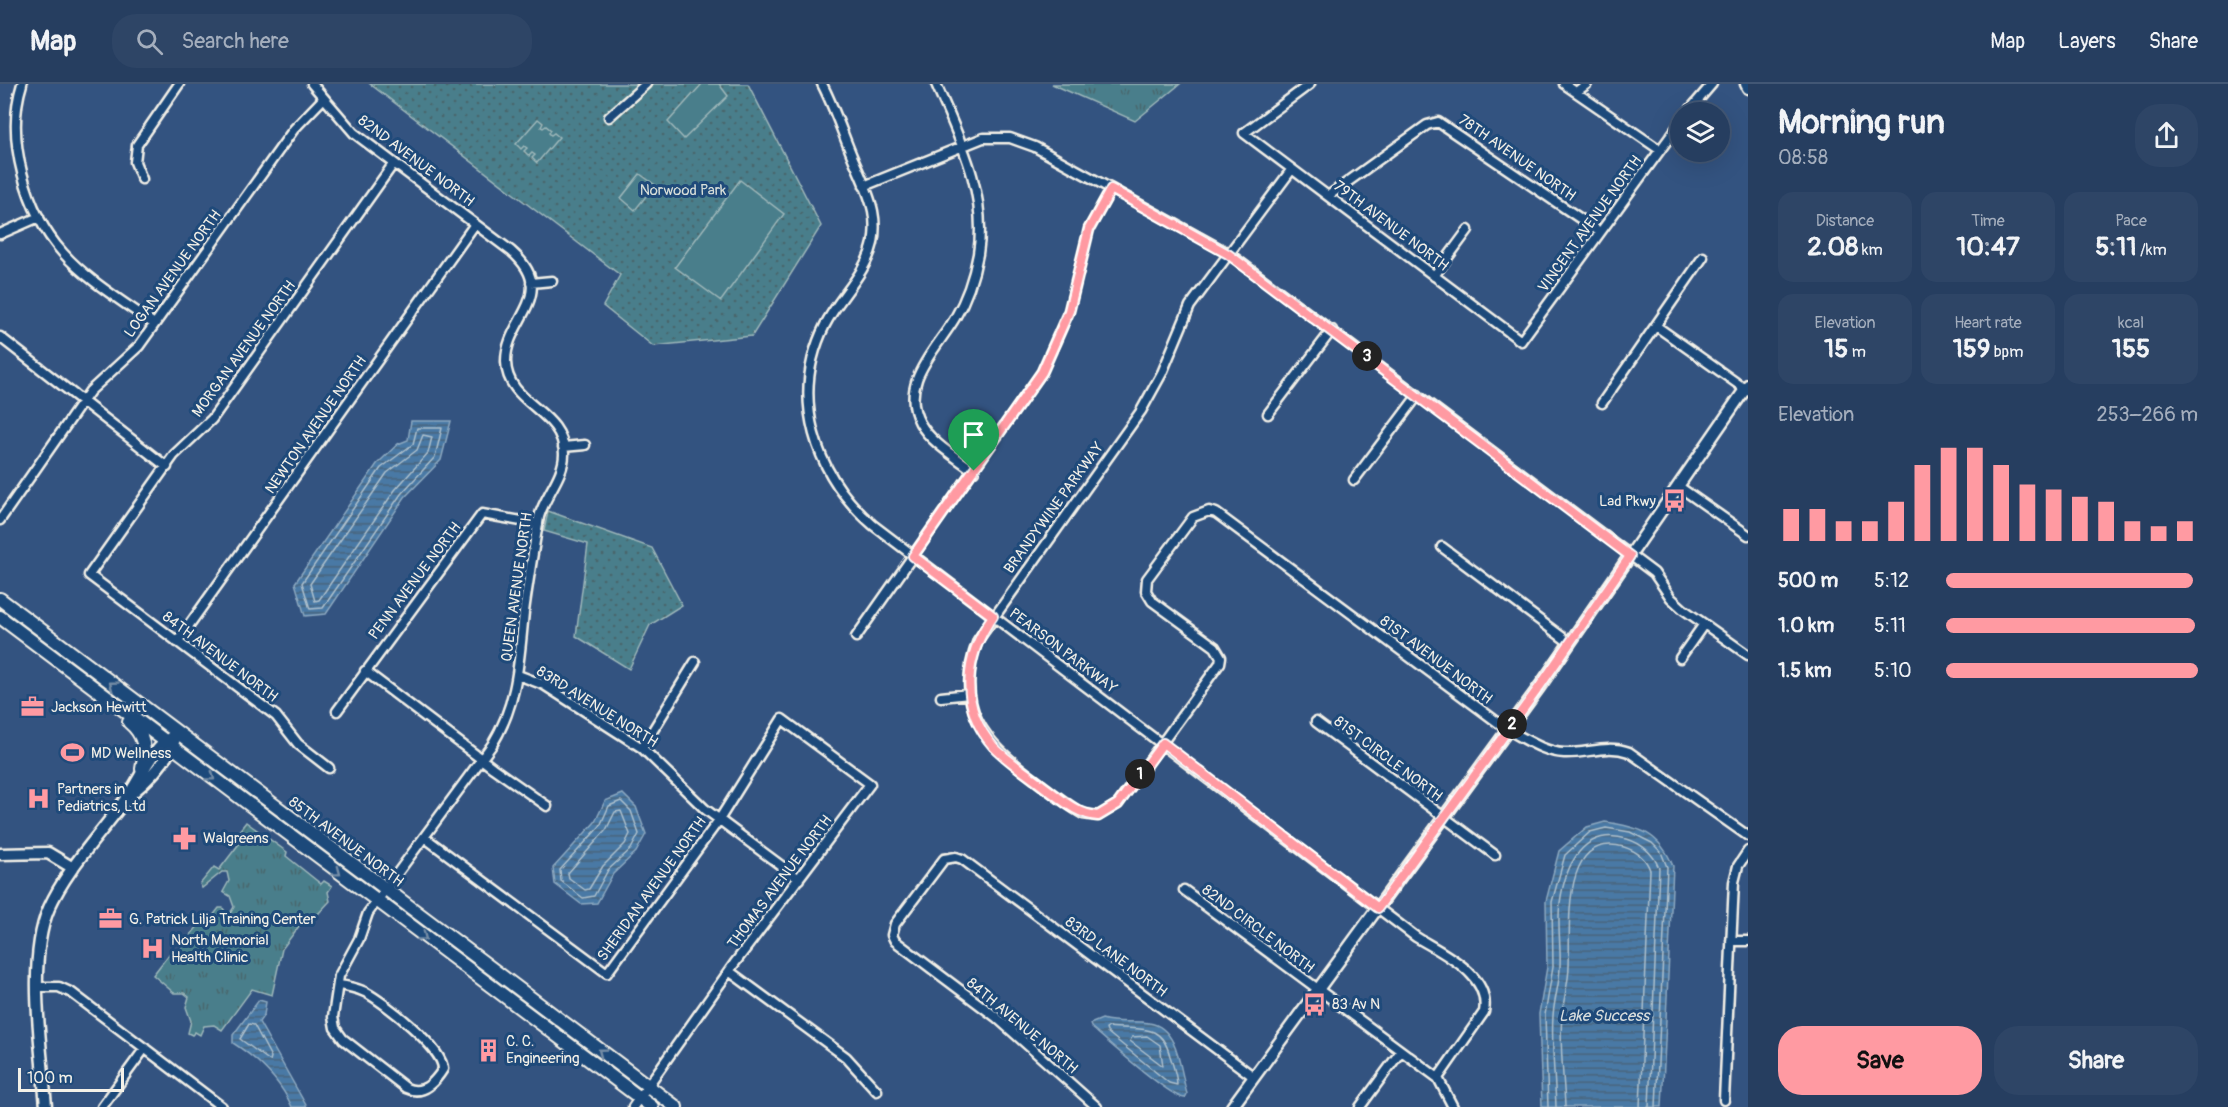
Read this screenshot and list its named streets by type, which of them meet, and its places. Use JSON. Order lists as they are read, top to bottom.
{
  "streets": {
    "main road": ["85TH AVENUE NORTH"],
    "street": [
      "78TH AVENUE NORTH",
      "82ND AVENUE NORTH",
      "VINCENT AVENUE NORTH",
      "79TH AVENUE NORTH",
      "LOGAN AVENUE NORTH",
      "MORGAN AVENUE NORTH",
      "NEWTON AVENUE NORTH",
      "BRANDYWINE PARKWAY",
      "PENN AVENUE NORTH",
      "QUEEN AVENUE NORTH",
      "PEARSON PARKWAY",
      "84TH AVENUE NORTH",
      "81ST AVENUE NORTH",
      "83RD AVENUE NORTH",
      "81ST CIRCLE NORTH",
      "THOMAS AVENUE NORTH",
      "SHERIDAN AVENUE NORTH",
      "82ND CIRCLE NORTH",
      "83RD LANE NORTH"
    ]
  },
  "crossings": [
    ["78TH AVENUE NORTH", "VINCENT AVENUE NORTH"],
    ["78TH AVENUE NORTH", "79TH AVENUE NORTH"],
    ["82ND AVENUE NORTH", "LOGAN AVENUE NORTH"],
    ["82ND AVENUE NORTH", "MORGAN AVENUE NORTH"],
    ["82ND AVENUE NORTH", "NEWTON AVENUE NORTH"],
    ["VINCENT AVENUE NORTH", "79TH AVENUE NORTH"],
    ["79TH AVENUE NORTH", "BRANDYWINE PARKWAY"],
    ["MORGAN AVENUE NORTH", "84TH AVENUE NORTH"],
    ["NEWTON AVENUE NORTH", "84TH AVENUE NORTH"],
    ["BRANDYWINE PARKWAY", "PEARSON PARKWAY"],
    ["BRANDYWINE PARKWAY", "81ST AVENUE NORTH"],
    ["PENN AVENUE NORTH", "QUEEN AVENUE NORTH"],
    ["QUEEN AVENUE NORTH", "83RD AVENUE NORTH"],
    ["QUEEN AVENUE NORTH", "85TH AVENUE NORTH"],
    ["QUEEN AVENUE NORTH", "SHERIDAN AVENUE NORTH"],
    ["PEARSON PARKWAY", "81ST AVENUE NORTH"],
    ["84TH AVENUE NORTH", "83RD LANE NORTH"],
    ["83RD AVENUE NORTH", "THOMAS AVENUE NORTH"],
    ["83RD AVENUE NORTH", "SHERIDAN AVENUE NORTH"],
    ["85TH AVENUE NORTH", "THOMAS AVENUE NORTH"],
    ["THOMAS AVENUE NORTH", "SHERIDAN AVENUE NORTH"]
  ],
  "water": ["Lake Success"],
  "parks": ["Norwood Park"],
  "places": {
    "bus stop": ["Lad Pkwy", "83 Av N"],
    "office": ["Jackson Hewitt", "G. Patrick Lilja Training Center"],
    "sports": ["MD Wellness"],
    "hospital": ["Partners in Pediatrics, Ltd", "North Memorial Health Clinic"],
    "pharmacy": ["Walgreens"],
    "building": ["C. C. Engineering"]
  },
  "scale_bar": "100 m",
  "page": {
    "header": "Map",
    "search": "Search here",
    "nav": ["Map", "Layers", "Share"],
    "heading": ["Morning run", "08:58"],
    "stats": [
      ["Distance", "2.08 km"],
      ["Time", "10:47"],
      ["Pace", "5:11 /km"],
      ["Elevation", "15 m"],
      ["Heart rate", "159 bpm"],
      ["kcal", "155"]
    ],
    "pins": ["3", "2", "1"],
    "chart": ["Elevation", "253–266 m"],
    "list": [
      {
        "name": "500 m",
        "note": "5:12"
      },
      {
        "name": "1.0 km",
        "note": "5:11"
      },
      {
        "name": "1.5 km",
        "note": "5:10"
      }
    ],
    "buttons": ["Save", "Share"],
    "scale": "100 m"
  }
}
